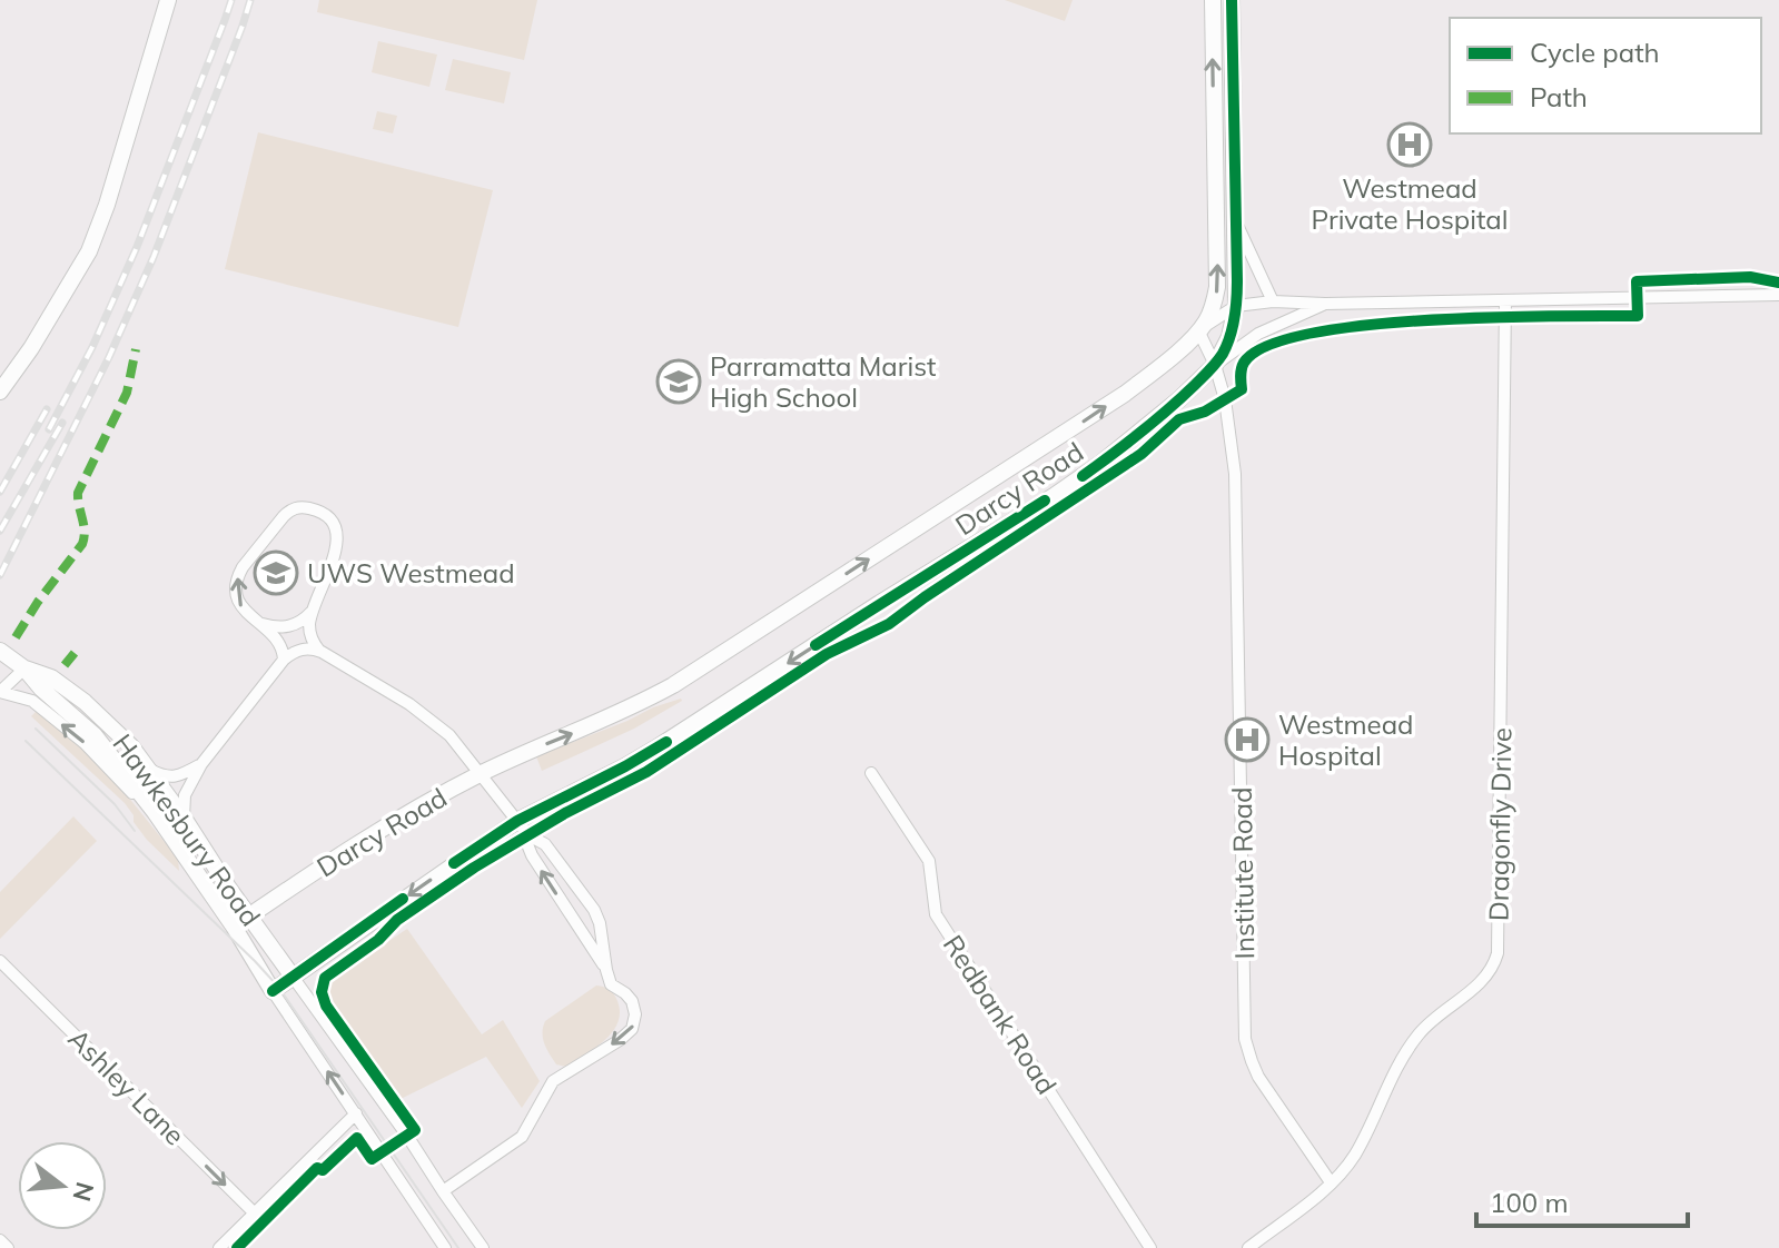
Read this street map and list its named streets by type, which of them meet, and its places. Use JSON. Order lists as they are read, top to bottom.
{
  "streets": {
    "street": [
      "Darcy Road",
      "Dragonfly Drive",
      "Hawkesbury Road",
      "Institute Road",
      "Redbank Road",
      "Ashley Lane"
    ]
  },
  "crossings": [
    ["Darcy Road", "Hawkesbury Road"],
    ["Darcy Road", "Institute Road"],
    ["Dragonfly Drive", "Institute Road"]
  ],
  "one_way": ["Ashley Lane"],
  "places": {
    "hospital": ["Westmead Private Hospital", "Westmead Hospital"],
    "school or university": ["Parramatta Marist High School", "UWS Westmead"]
  },
  "legend": ["Cycle path", "Path"],
  "scale_bar": "100 m",
  "north": "right"
}
